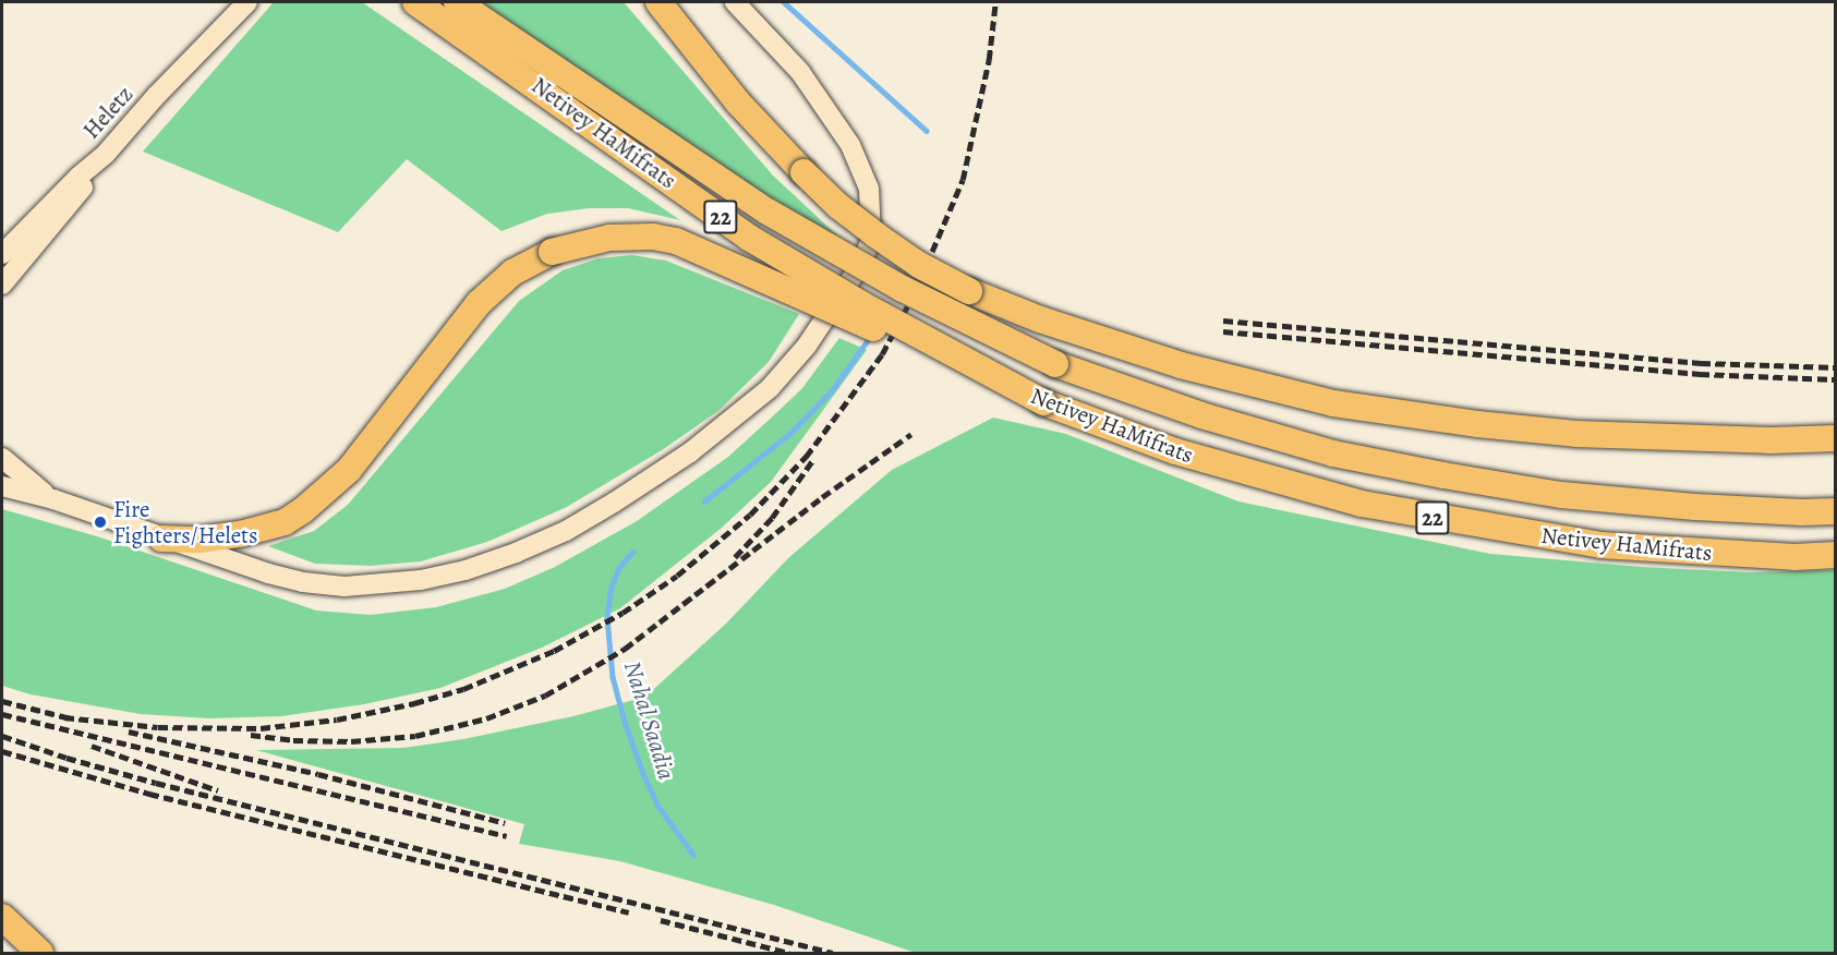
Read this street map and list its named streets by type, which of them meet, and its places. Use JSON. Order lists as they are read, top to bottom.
{
  "streets": {
    "highway": ["Netivey HaMifrats", "22"],
    "street": ["Heletz"]
  },
  "water": ["Nahal Saadia"],
  "places": ["Fire Fighters/Helets"]
}
